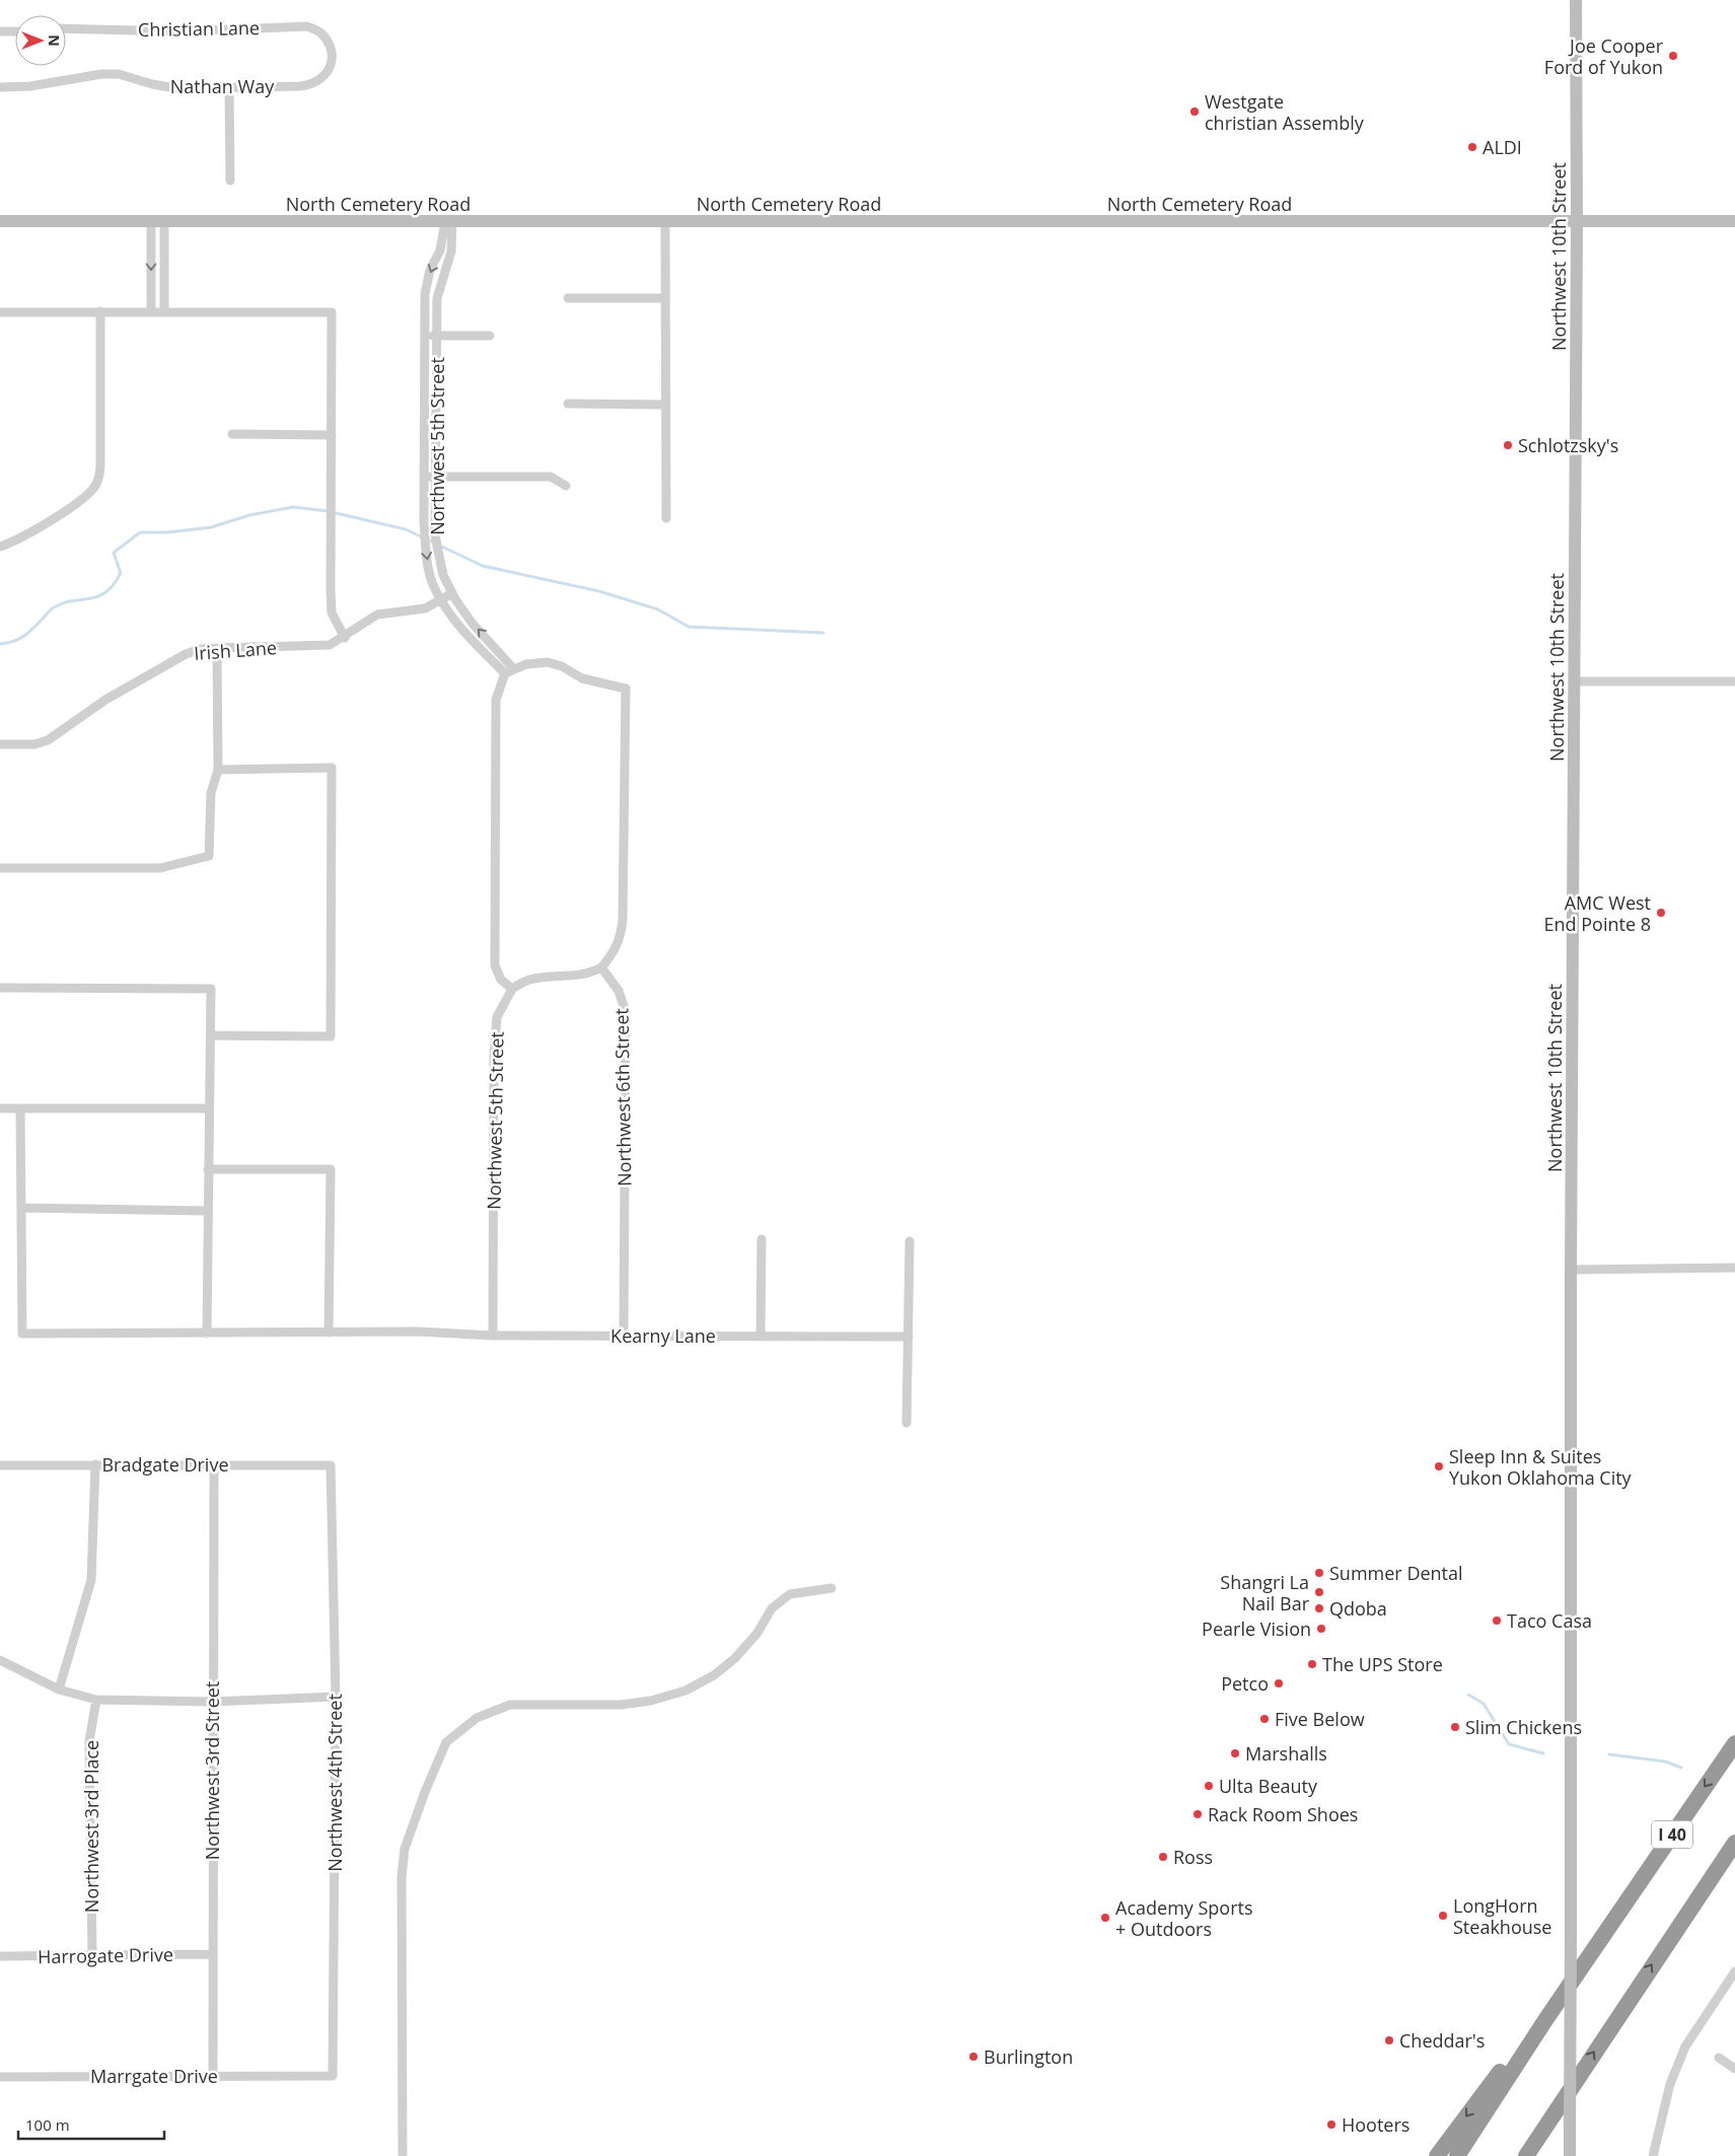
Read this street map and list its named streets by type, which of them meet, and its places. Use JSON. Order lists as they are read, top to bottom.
{
  "streets": {
    "highway": ["I 40"],
    "street": [
      "Christian Lane",
      "Nathan Way",
      "North Cemetery Road",
      "Northwest 10th Street",
      "Northwest 5th Street",
      "Irish Lane",
      "Northwest 6th Street",
      "Kearny Lane",
      "Bradgate Drive",
      "Northwest 3rd Street",
      "Northwest 4th Street",
      "Northwest 3rd Place",
      "Harrogate Drive",
      "Marrgate Drive"
    ]
  },
  "crossings": [
    ["Christian Lane", "Nathan Way"],
    ["North Cemetery Road", "Northwest 10th Street"],
    ["North Cemetery Road", "Northwest 5th Street"],
    ["Northwest 5th Street", "Irish Lane"],
    ["Northwest 5th Street", "Kearny Lane"],
    ["Northwest 6th Street", "Kearny Lane"],
    ["Bradgate Drive", "Northwest 3rd Street"],
    ["Bradgate Drive", "Northwest 4th Street"],
    ["Northwest 3rd Street", "Harrogate Drive"],
    ["Northwest 3rd Street", "Marrgate Drive"],
    ["Northwest 4th Street", "Marrgate Drive"],
    ["Northwest 3rd Place", "Harrogate Drive"]
  ],
  "places": [
    "Joe Cooper Ford of Yukon",
    "Westgate christian Assembly",
    "ALDI",
    "Schlotzsky's",
    "AMC West End Pointe 8",
    "Sleep Inn & Suites Yukon Oklahoma City",
    "Summer Dental",
    "Shangri La Nail Bar",
    "Qdoba",
    "Taco Casa",
    "Pearle Vision",
    "The UPS Store",
    "Petco",
    "Five Below",
    "Slim Chickens",
    "Marshalls",
    "Ulta Beauty",
    "Rack Room Shoes",
    "Ross",
    "LongHorn Steakhouse",
    "Academy Sports + Outdoors",
    "Cheddar's",
    "Burlington",
    "Hooters"
  ],
  "scale_bar": "100 m",
  "north": "right"
}
